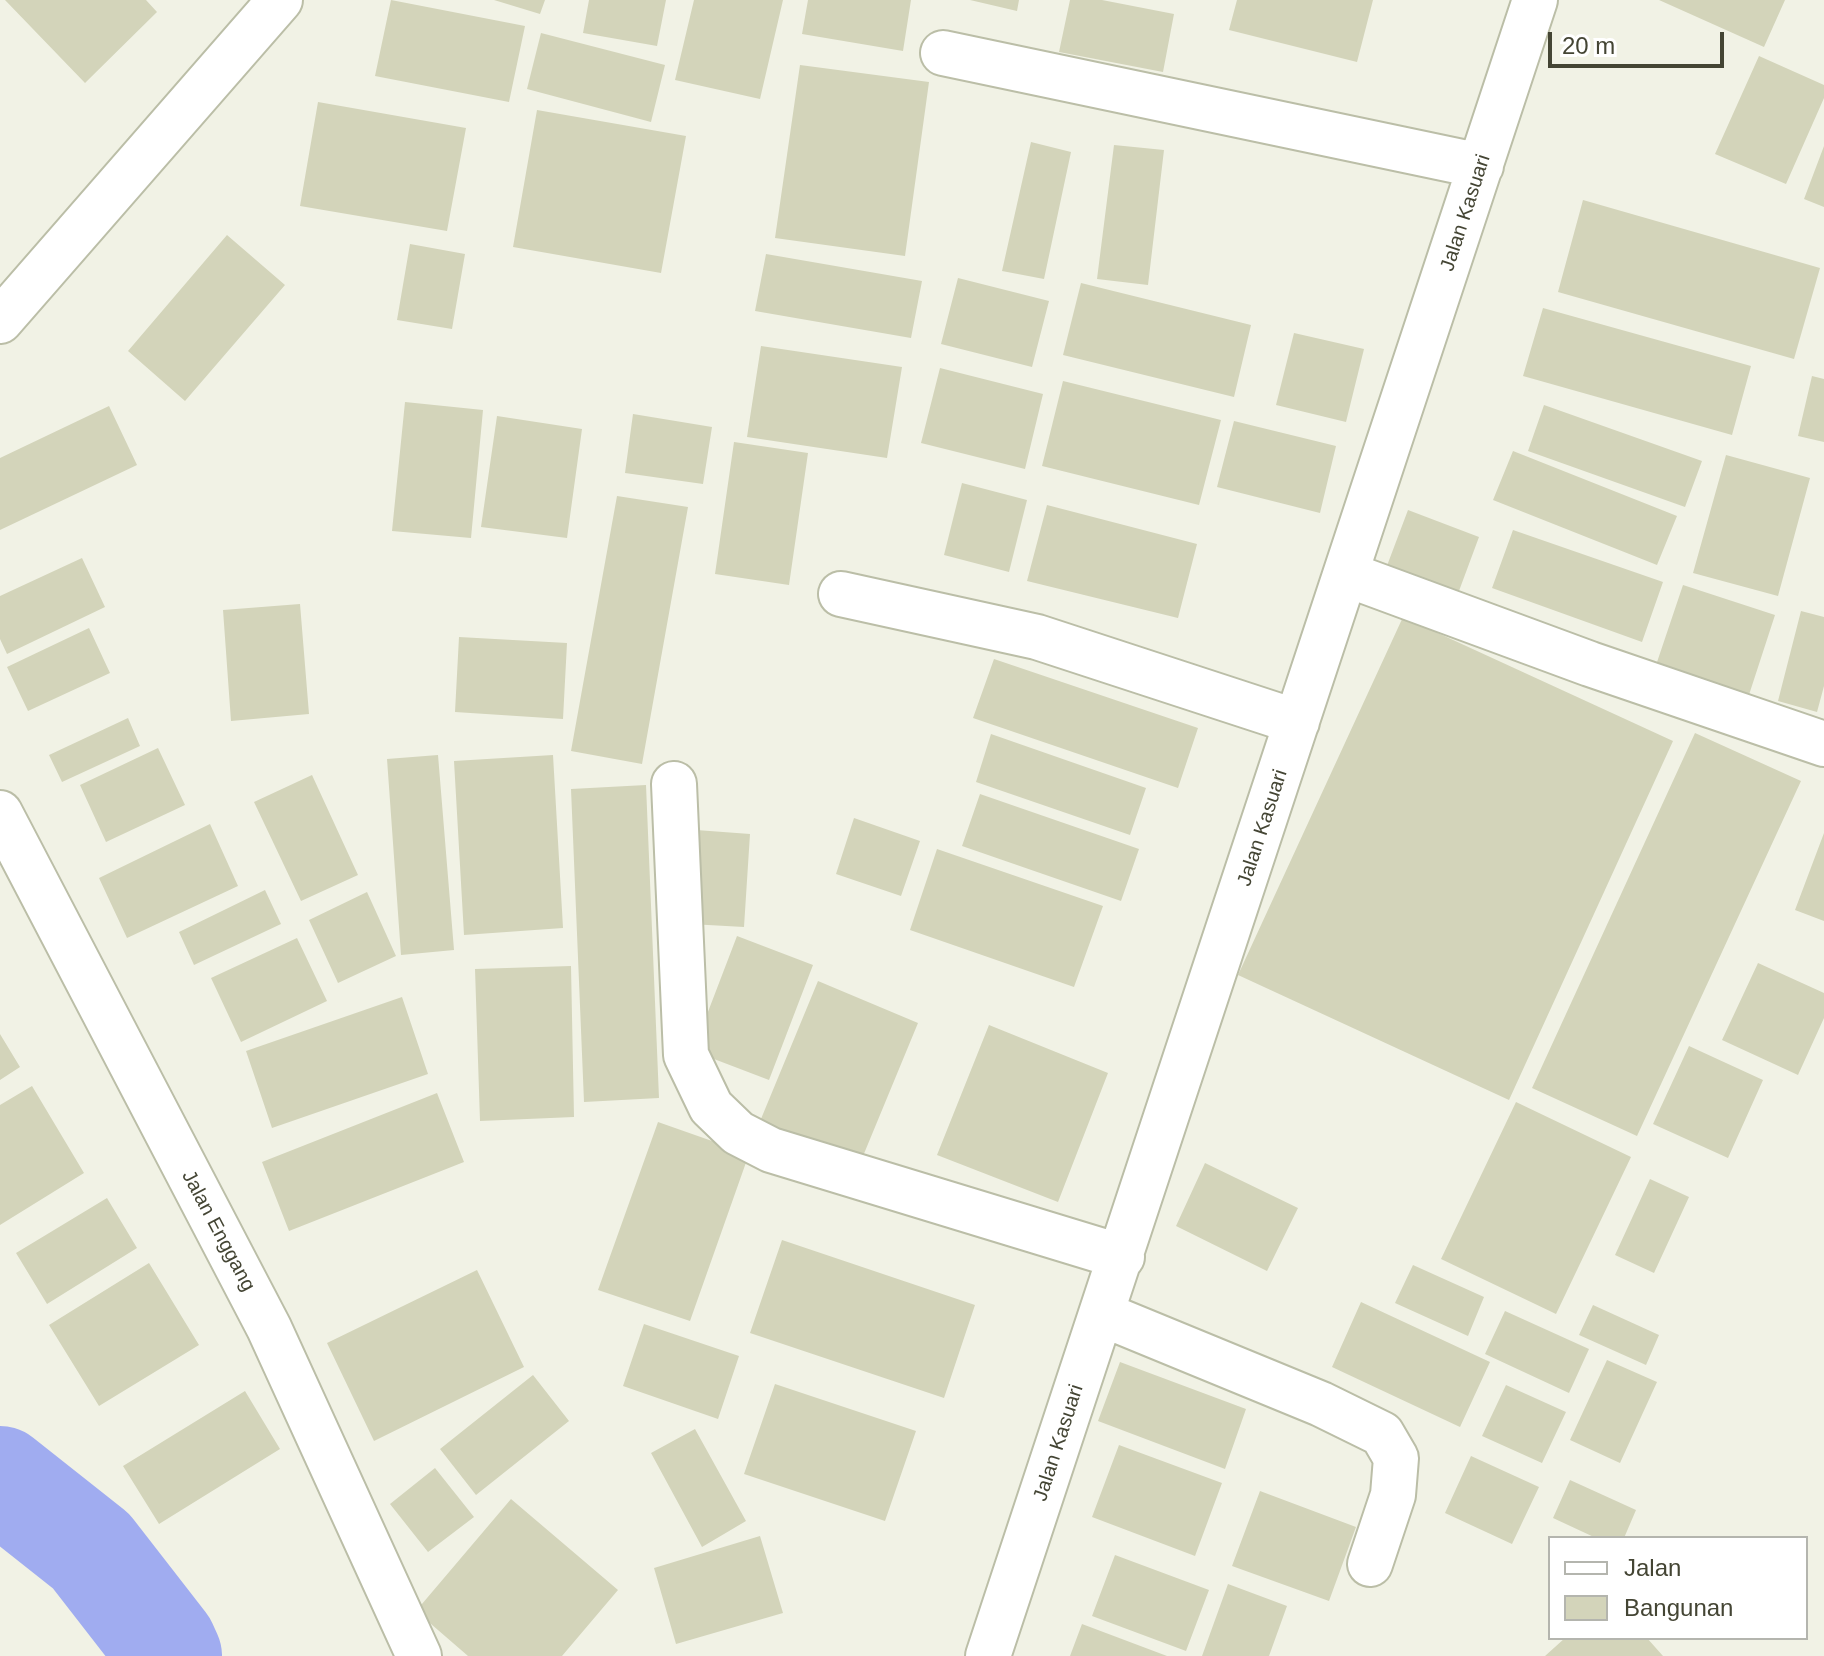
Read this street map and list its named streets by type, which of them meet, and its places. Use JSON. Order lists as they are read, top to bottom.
{
  "streets": {
    "street": ["Jalan Kasuari", "Jalan Enggang"]
  },
  "legend": ["Jalan", "Bangunan"],
  "scale_bar": "20 m"
}
